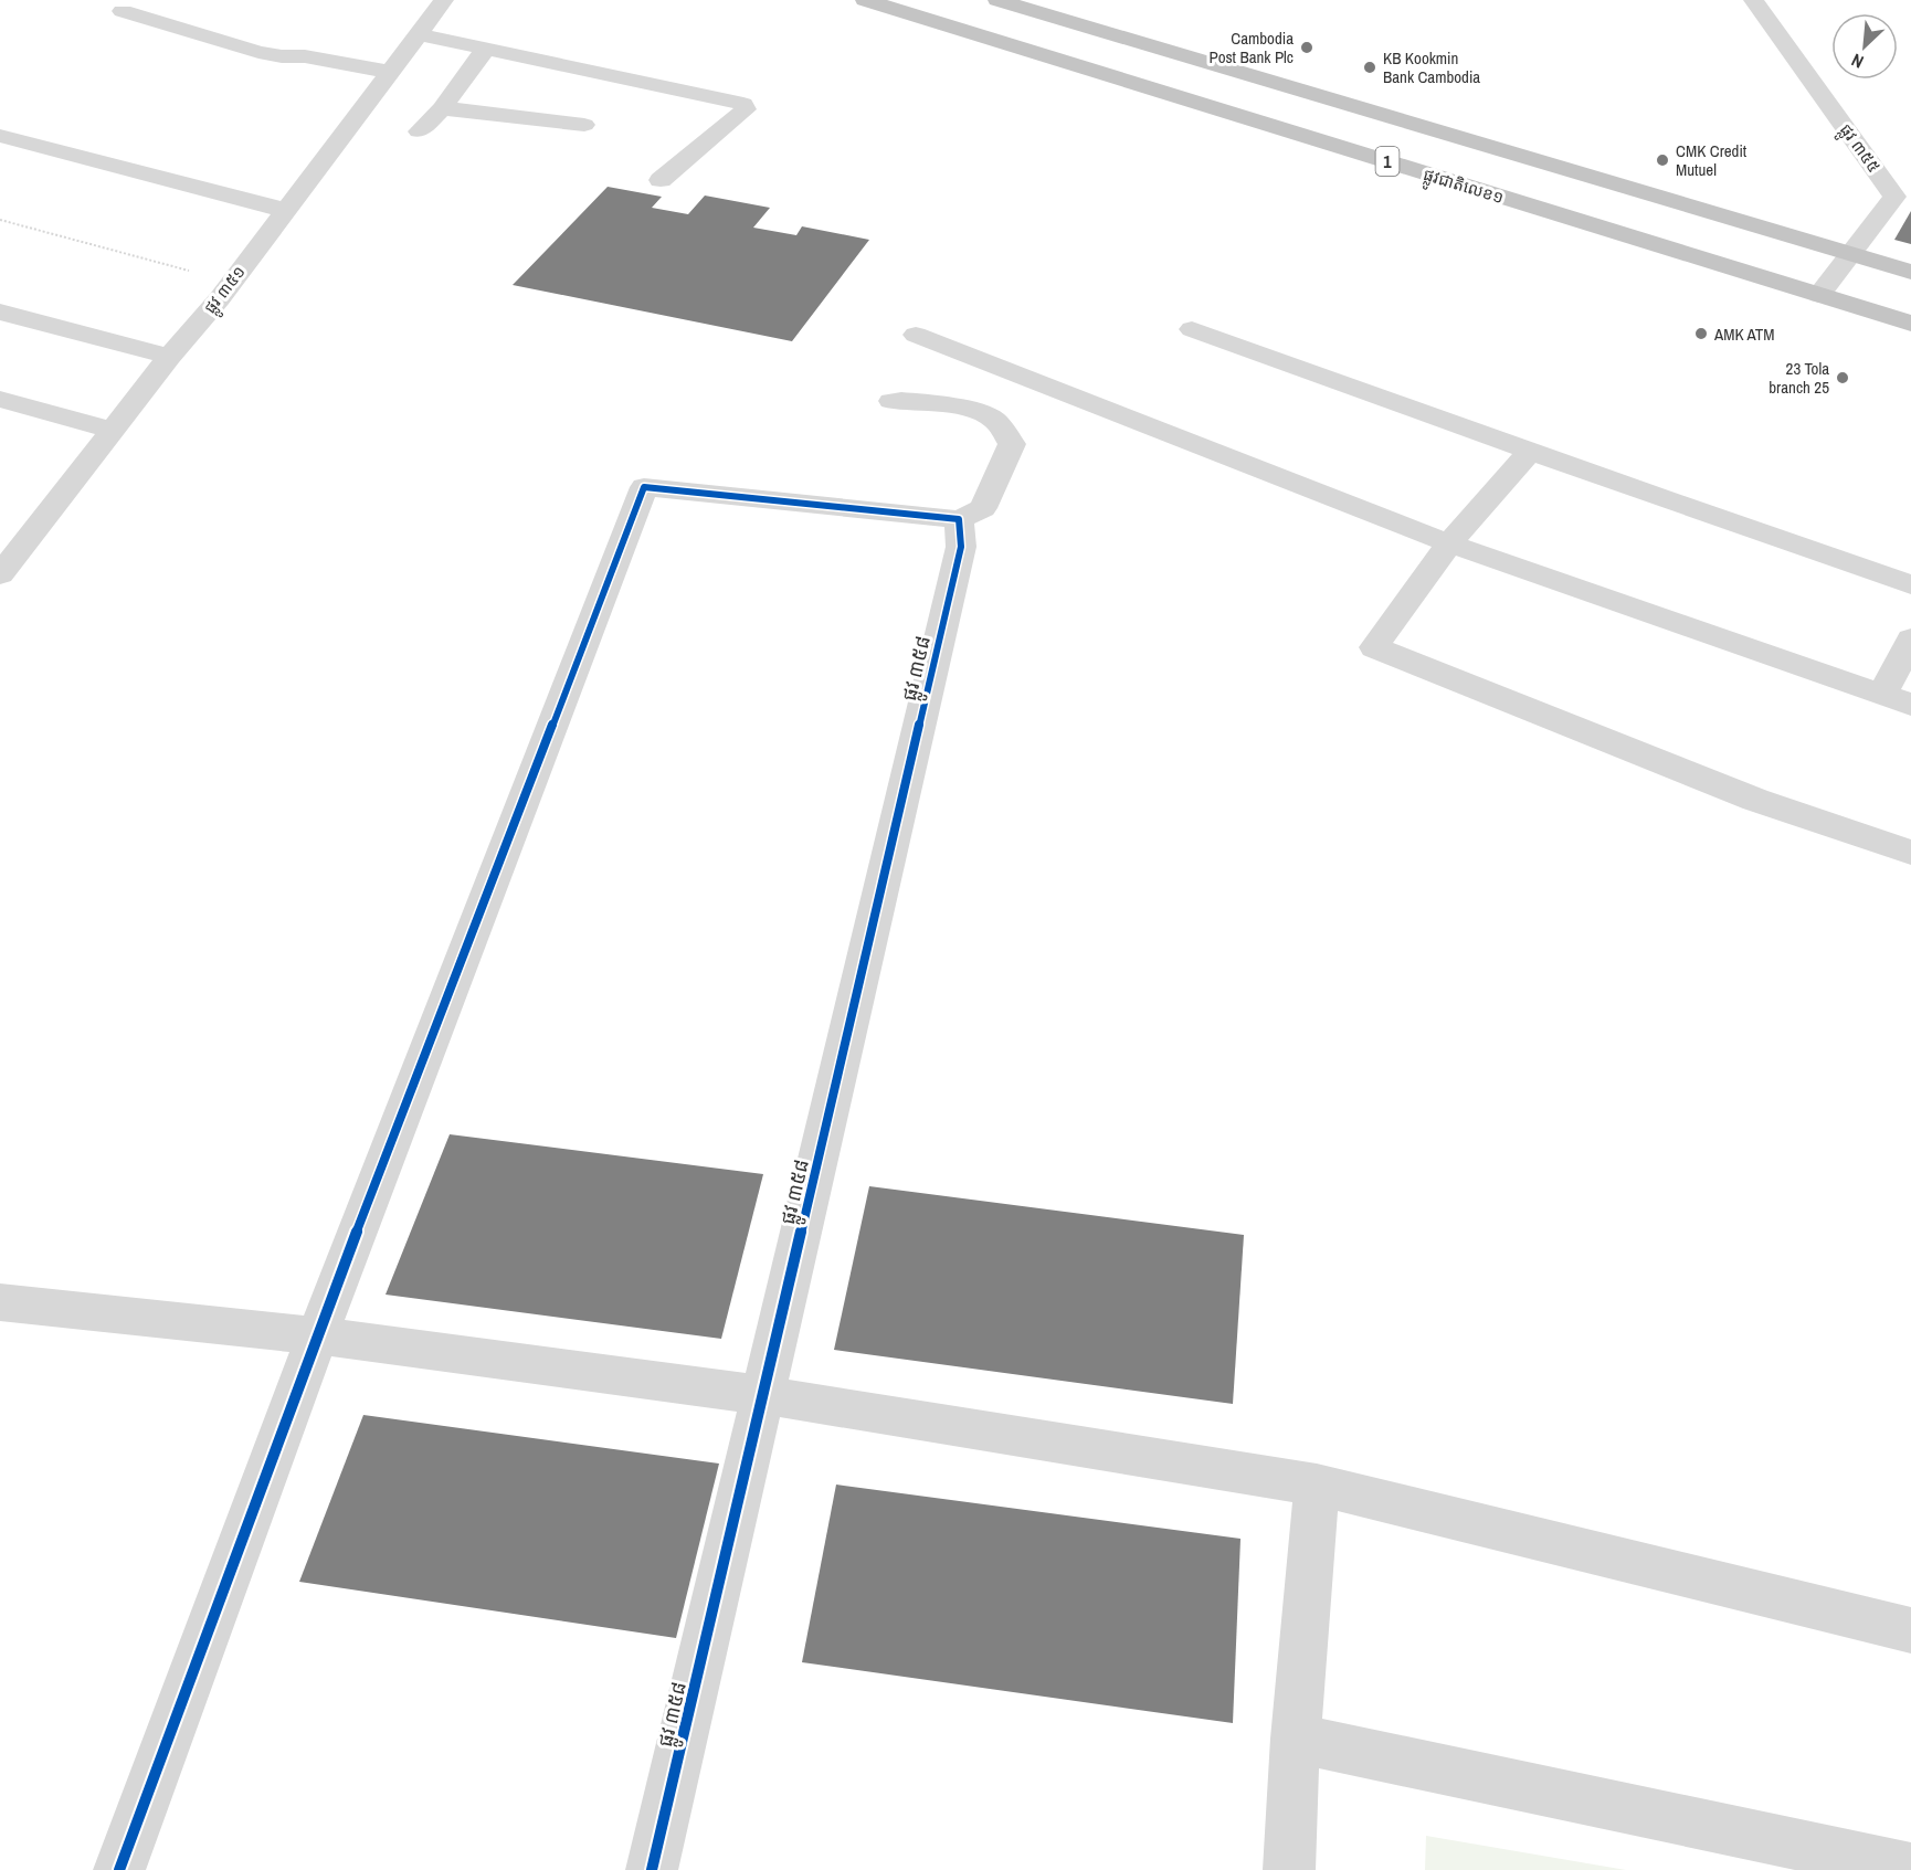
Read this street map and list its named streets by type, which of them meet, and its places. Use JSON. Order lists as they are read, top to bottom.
{
  "streets": {
    "highway": ["1", "ផ្លូវជាតិលេខ១"],
    "street": ["ផ្លូវ ៣៥៥", "ផ្លូវ ៣៥១", "ផ្លូវ ៣៥៨"]
  },
  "crossings": [
    ["ផ្លូវ ៣៥៥", "1"],
    ["ផ្លូវ ៣៥៥", "ផ្លូវជាតិលេខ១"]
  ],
  "places": [
    "Cambodia Post Bank Plc",
    "KB Kookmin Bank Cambodia",
    "CMK Credit Mutuel",
    "AMK ATM",
    "23 Tola branch 25"
  ],
  "north": "bottom left"
}
